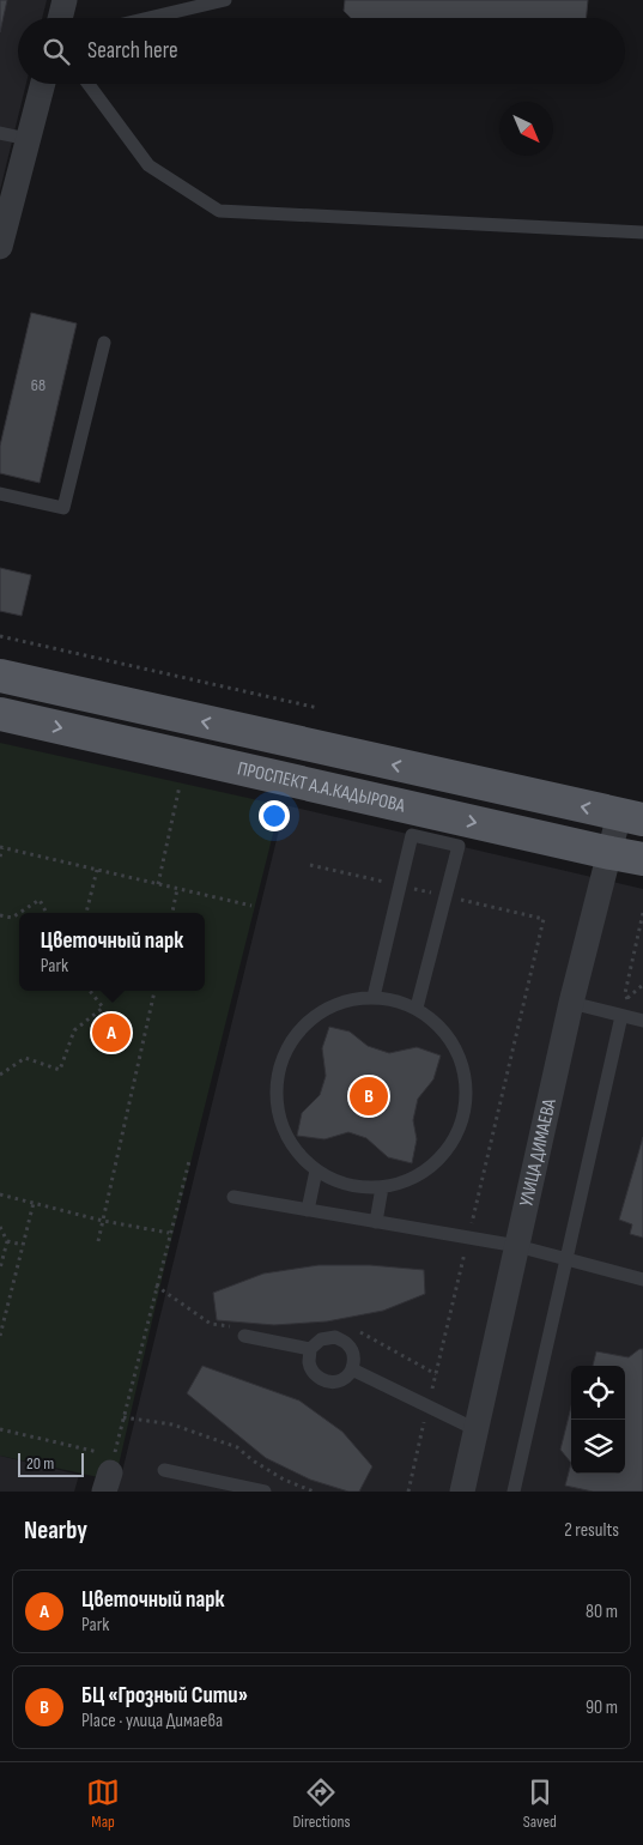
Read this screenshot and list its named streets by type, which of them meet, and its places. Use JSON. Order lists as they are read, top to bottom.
{
  "streets": {
    "main road": ["ПРОСПЕКТ А.А.КАДЫРОВА"],
    "street": ["УЛИЦА ДИМАЕВА"]
  },
  "crossings": [
    ["ПРОСПЕКТ А.А.КАДЫРОВА", "УЛИЦА ДИМАЕВА"]
  ],
  "house_numbers": ["68"],
  "scale_bar": "20 m",
  "north": "bottom right",
  "page": {
    "search": "Search here",
    "popup": ["Цветочный парк", "Park"],
    "pins": ["A", "B"],
    "scale": "20 m",
    "heading": ["Nearby", "2 results"],
    "list": [
      {
        "mark": "A",
        "name": "Цветочный парк",
        "note": "Park",
        "value": "80 m"
      },
      {
        "mark": "B",
        "name": "БЦ «Грозный Сити»",
        "note": "Place · улица Димаева",
        "value": "90 m"
      }
    ],
    "nav": ["Map", "Directions", "Saved"]
  }
}
